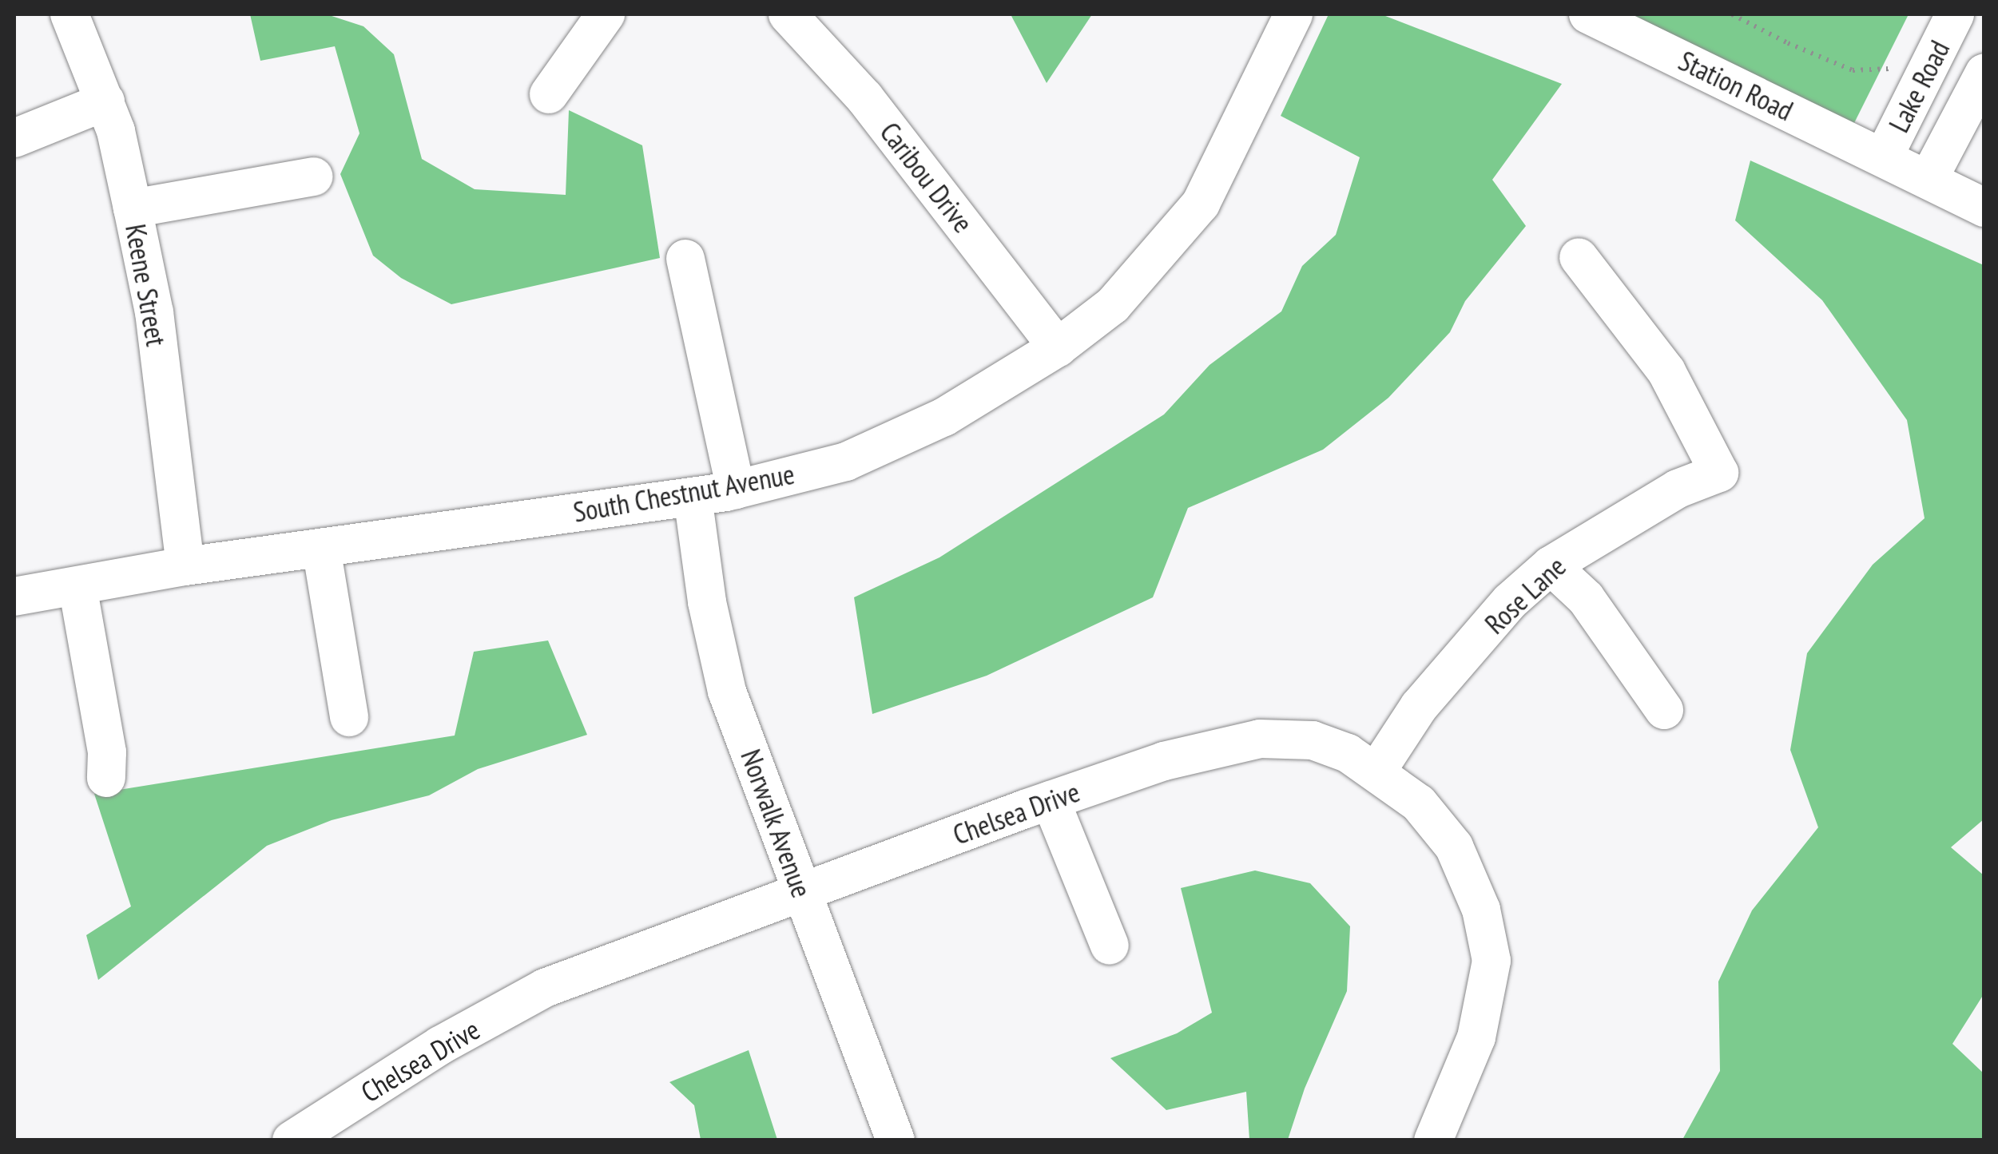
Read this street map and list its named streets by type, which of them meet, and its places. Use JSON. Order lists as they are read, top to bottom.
{
  "streets": {
    "street": [
      "Station Road",
      "Lake Road",
      "Caribou Drive",
      "Keene Street",
      "South Chestnut Avenue",
      "Rose Lane",
      "Chelsea Drive",
      "Norwalk Avenue"
    ]
  },
  "crossings": [
    ["Station Road", "Lake Road"],
    ["Caribou Drive", "South Chestnut Avenue"],
    ["Keene Street", "South Chestnut Avenue"],
    ["South Chestnut Avenue", "Norwalk Avenue"],
    ["Rose Lane", "Chelsea Drive"],
    ["Chelsea Drive", "Norwalk Avenue"]
  ]
}
